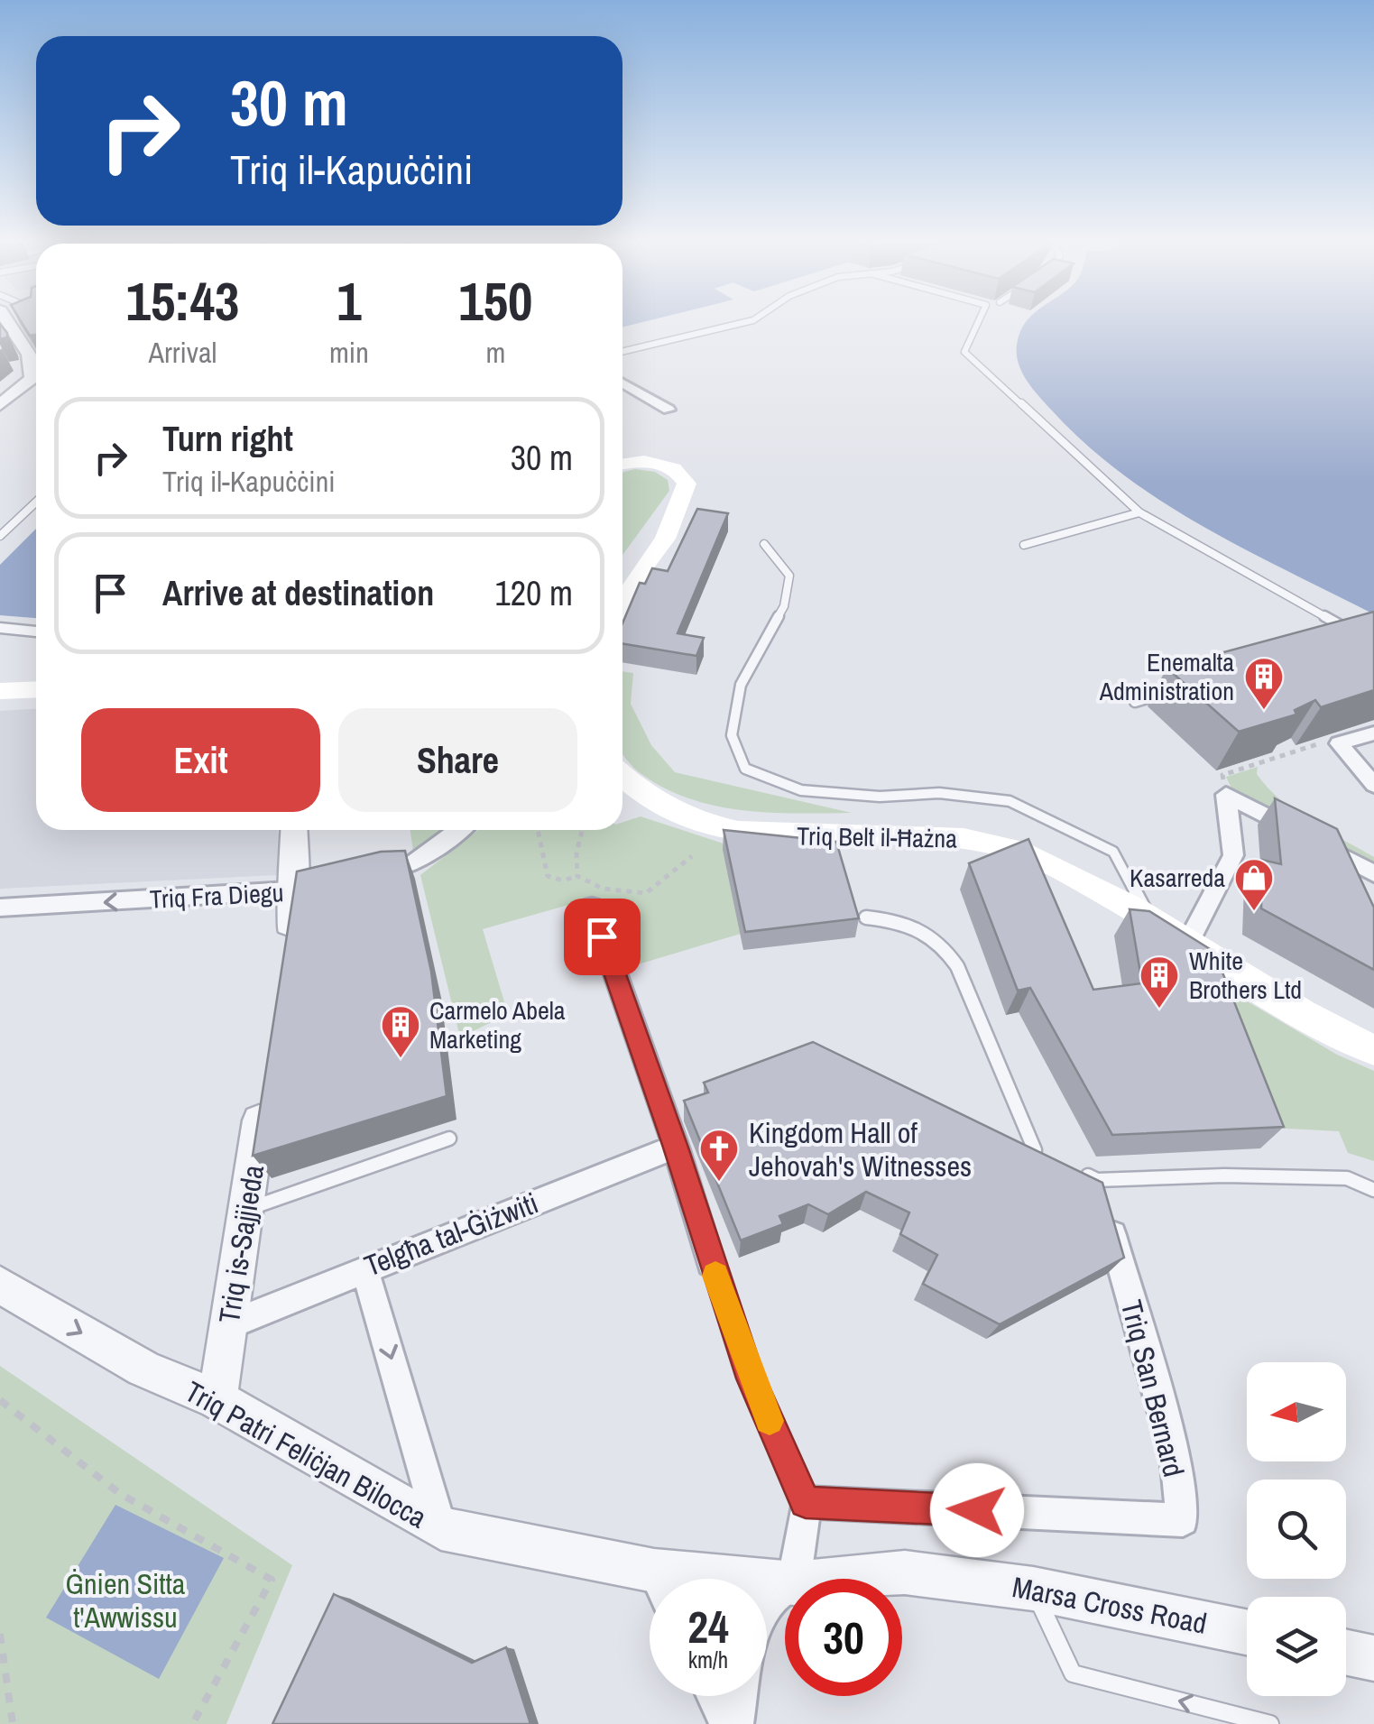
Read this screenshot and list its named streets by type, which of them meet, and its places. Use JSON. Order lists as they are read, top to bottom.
{
  "streets": {
    "main road": ["Triq Belt il-Ħażna"],
    "street": [
      "Triq Fra Diegu",
      "Telgħa tal-Ġiżwiti",
      "Triq is-Sajjieda",
      "Triq San Bernard",
      "Triq Patri Feliċjan Bilocca",
      "Marsa Cross Road"
    ]
  },
  "crossings": [
    ["Telgħa tal-Ġiżwiti", "Triq is-Sajjieda"],
    ["Triq is-Sajjieda", "Triq Patri Feliċjan Bilocca"]
  ],
  "one_way": ["Triq Fra Diegu"],
  "parks": ["Ġnien Sitta t'Awwissu"],
  "places": {
    "building": ["Enemalta Administration", "White Brothers Ltd", "Carmelo Abela Marketing"],
    "shop": ["Kasarreda"],
    "church": ["Kingdom Hall of Jehovah's Witnesses"]
  },
  "north": "left",
  "page": {
    "turn": ["30 m", "Triq il-Kapuċċini"],
    "eta": [
      "15:43",
      "Arrival",
      "1",
      "min",
      "150",
      "m"
    ],
    "list": [
      {
        "name": "Turn right",
        "note": "Triq il-Kapuċċini",
        "value": "30 m"
      },
      {
        "name": "Arrive at destination",
        "value": "120 m"
      }
    ],
    "buttons": ["Exit", "Share"],
    "speed": "24 km/h",
    "limit": "30"
  }
}
